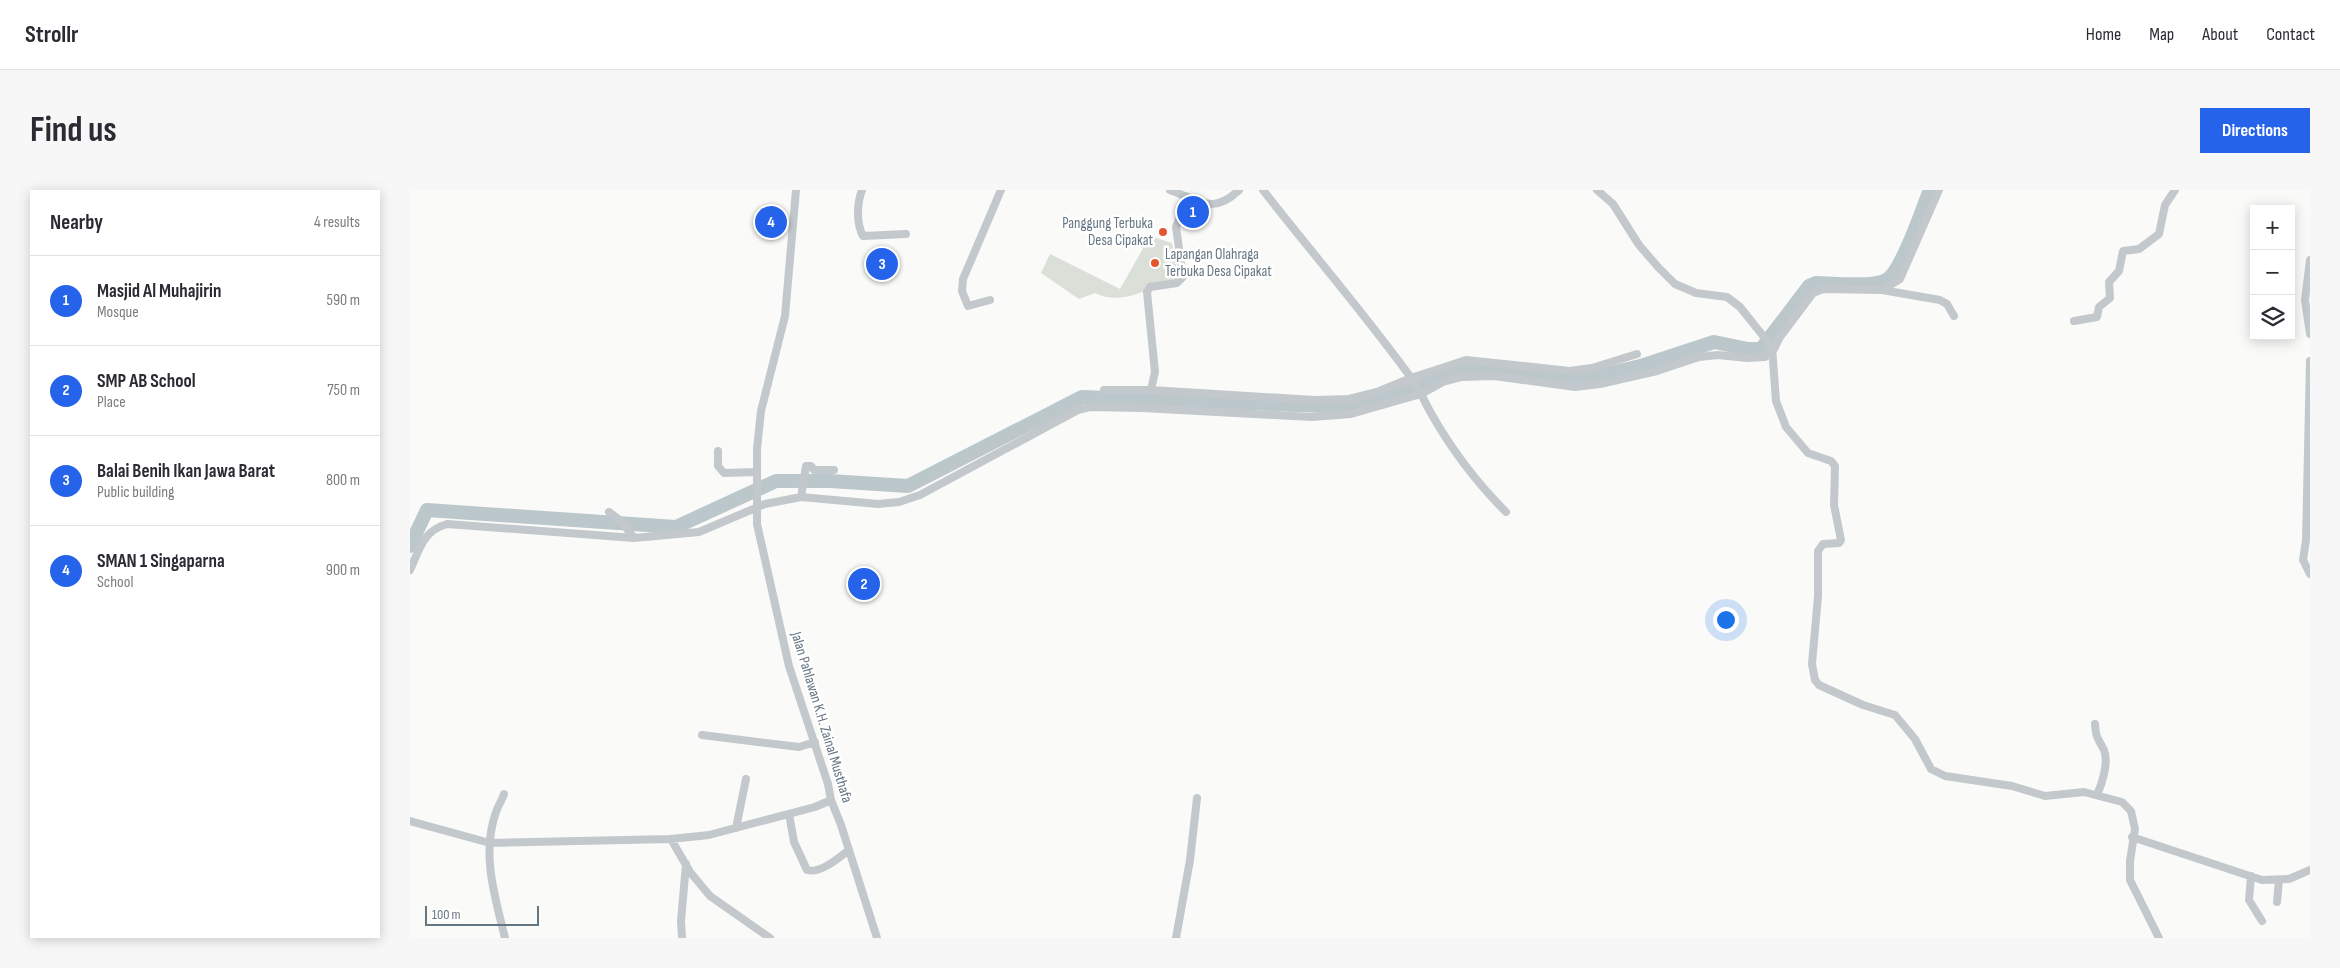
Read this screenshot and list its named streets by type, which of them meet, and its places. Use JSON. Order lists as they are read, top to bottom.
{
  "streets": {
    "street": ["Jalan Pahlawan K.H. Zainal Musthafa"]
  },
  "places": ["Panggung Terbuka Desa Cipakat", "Lapangan Olahraga Terbuka Desa Cipakat"],
  "scale_bar": "100 m",
  "page": {
    "header": "Strollr",
    "nav": [
      "Home",
      "Map",
      "About",
      "Contact"
    ],
    "buttons": "Directions",
    "title": "Find us",
    "heading": ["Nearby", "4 results"],
    "pins": [
      "1",
      "4",
      "3",
      "2"
    ],
    "map_buttons": ["+", "−"],
    "list": [
      {
        "mark": "1",
        "name": "Masjid Al Muhajirin",
        "note": "Mosque",
        "value": "590 m"
      },
      {
        "mark": "2",
        "name": "SMP AB School",
        "note": "Place",
        "value": "750 m"
      },
      {
        "mark": "3",
        "name": "Balai Benih Ikan Jawa Barat",
        "note": "Public building",
        "value": "800 m"
      },
      {
        "mark": "4",
        "name": "SMAN 1 Singaparna",
        "note": "School",
        "value": "900 m"
      }
    ],
    "scale": "100 m"
  }
}
